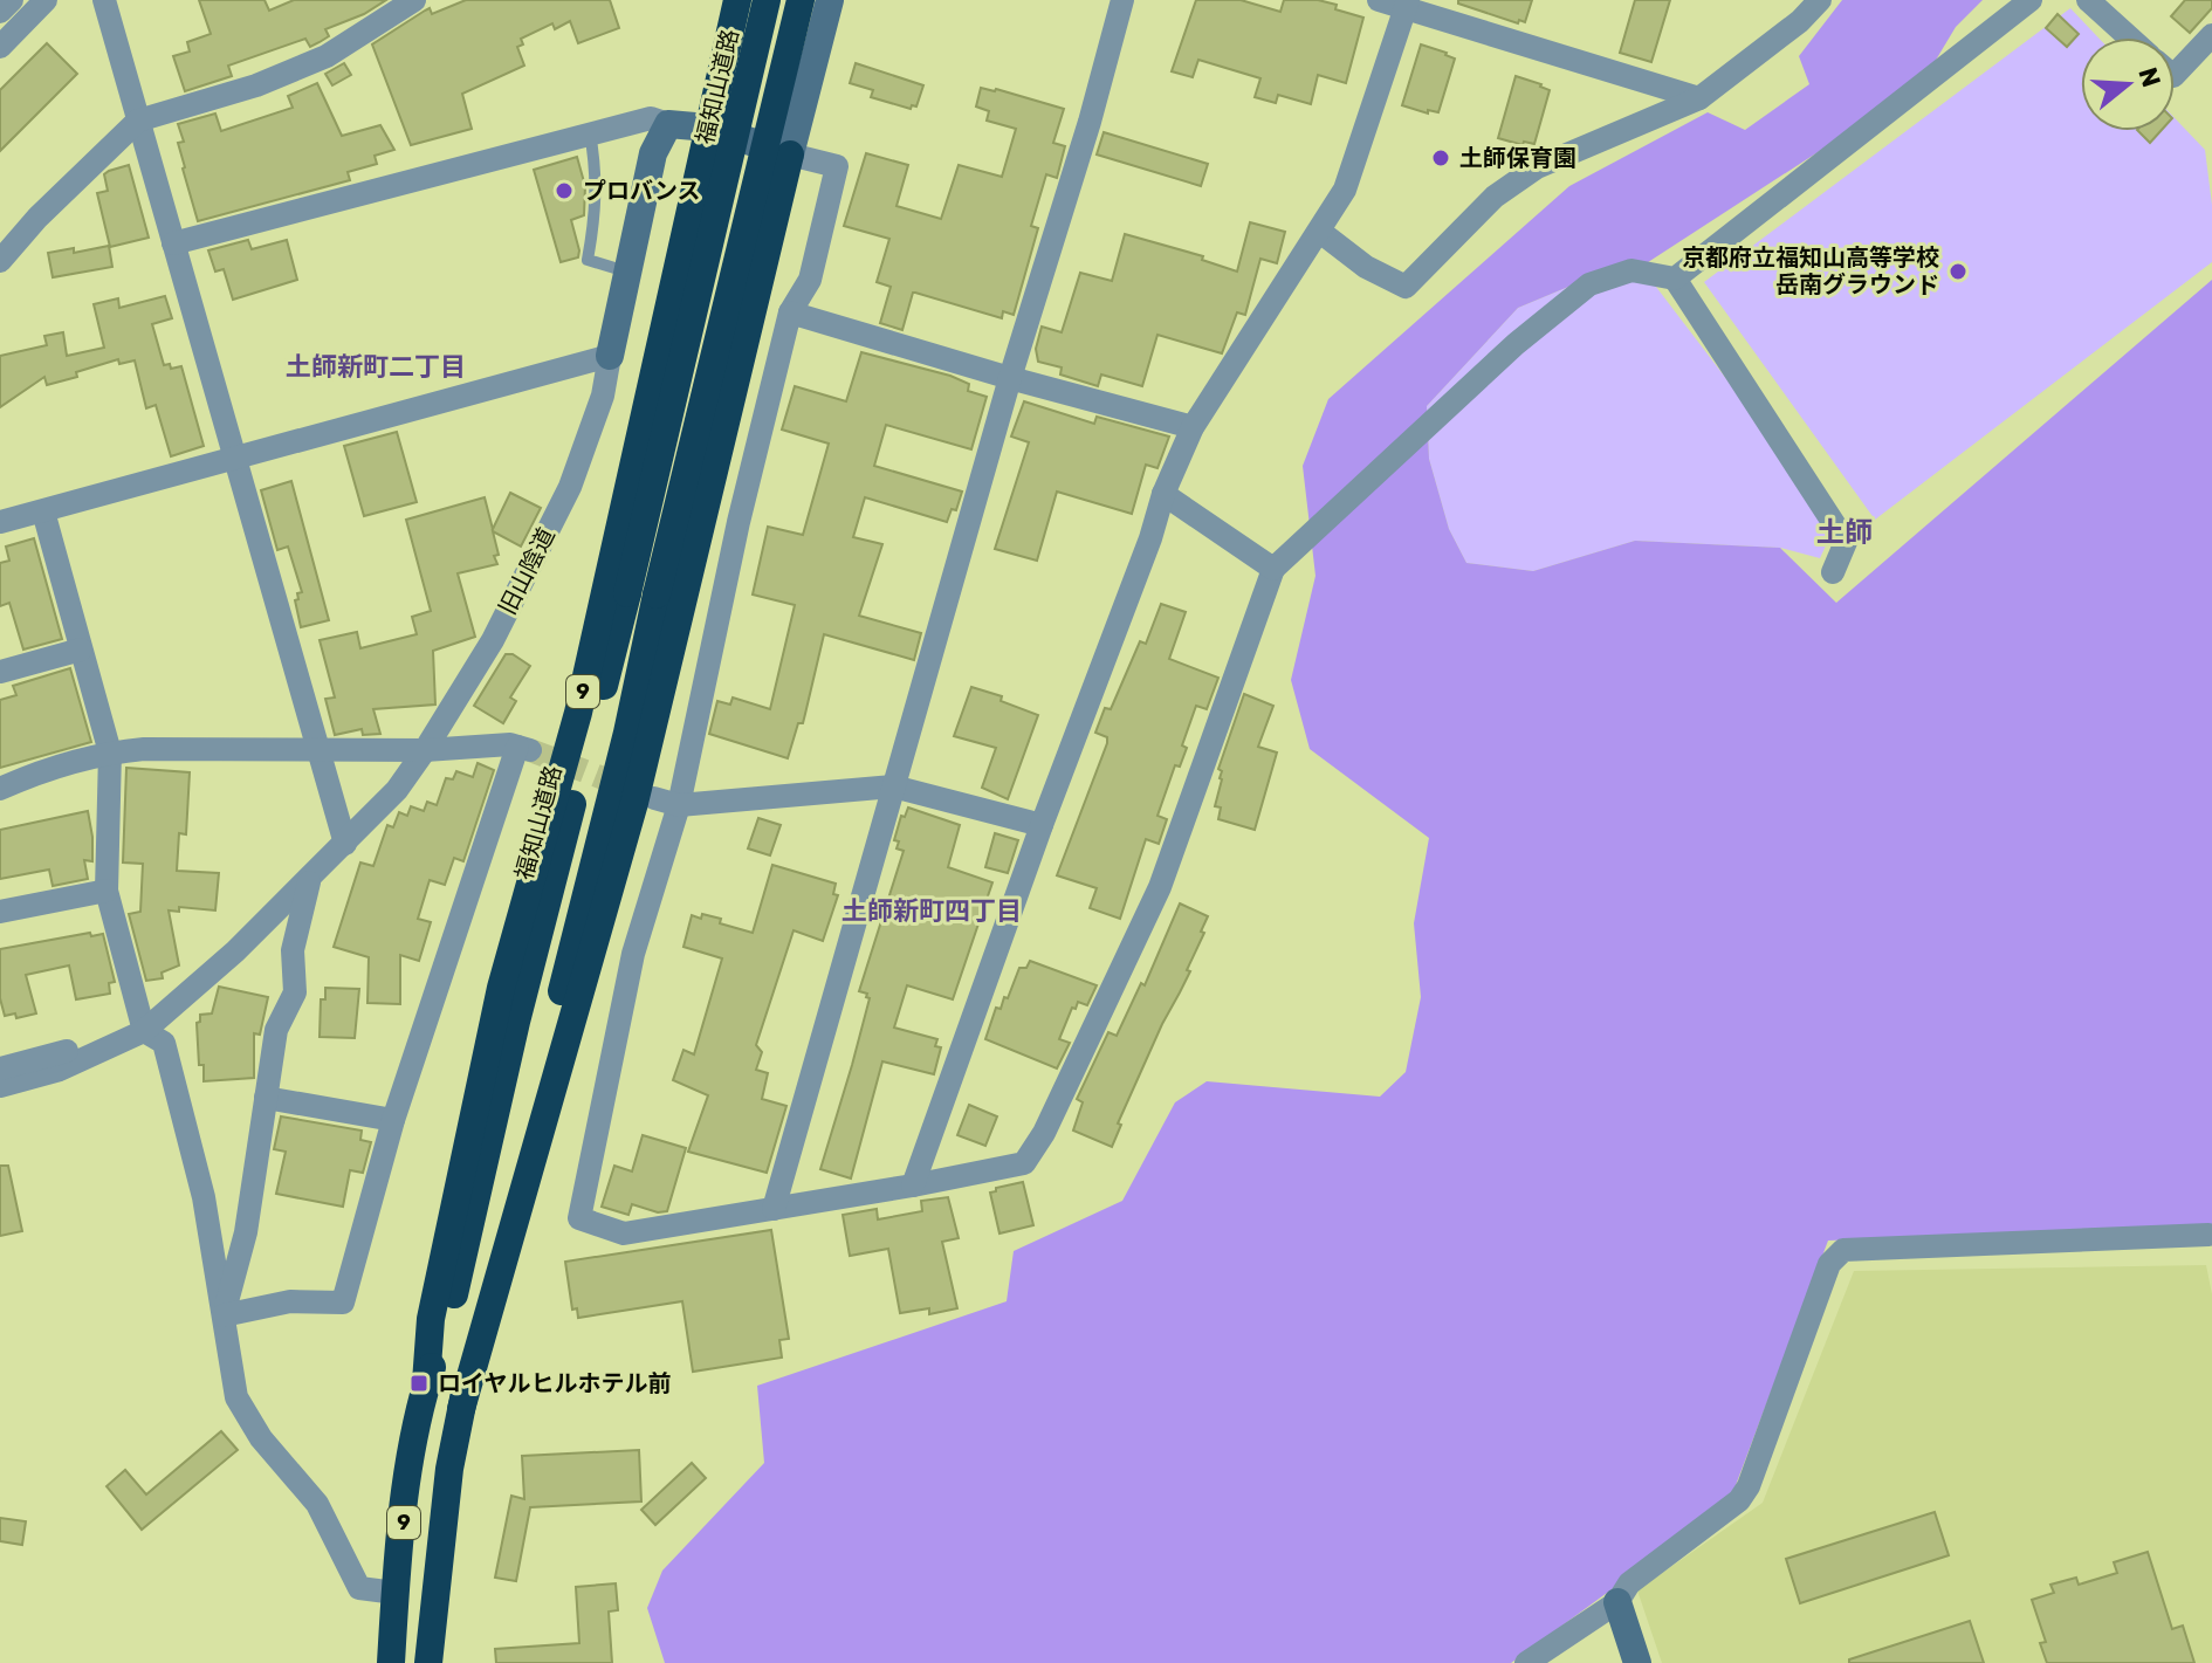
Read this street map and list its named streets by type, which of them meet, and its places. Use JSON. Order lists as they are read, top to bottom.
{
  "streets": {
    "highway": ["福知山道路", "9"],
    "street": ["旧山陰道"]
  },
  "crossings": [
    ["福知山道路", "9"]
  ],
  "districts": ["土師新町二丁目", "土師", "土師新町四丁目"],
  "places": {
    "other": ["土師保育園", "プロバンス", "京都府立福知山高等学校 岳南グラウンド"],
    "transit": ["ロイヤルヒルホテル前"]
  },
  "north": "right"
}
